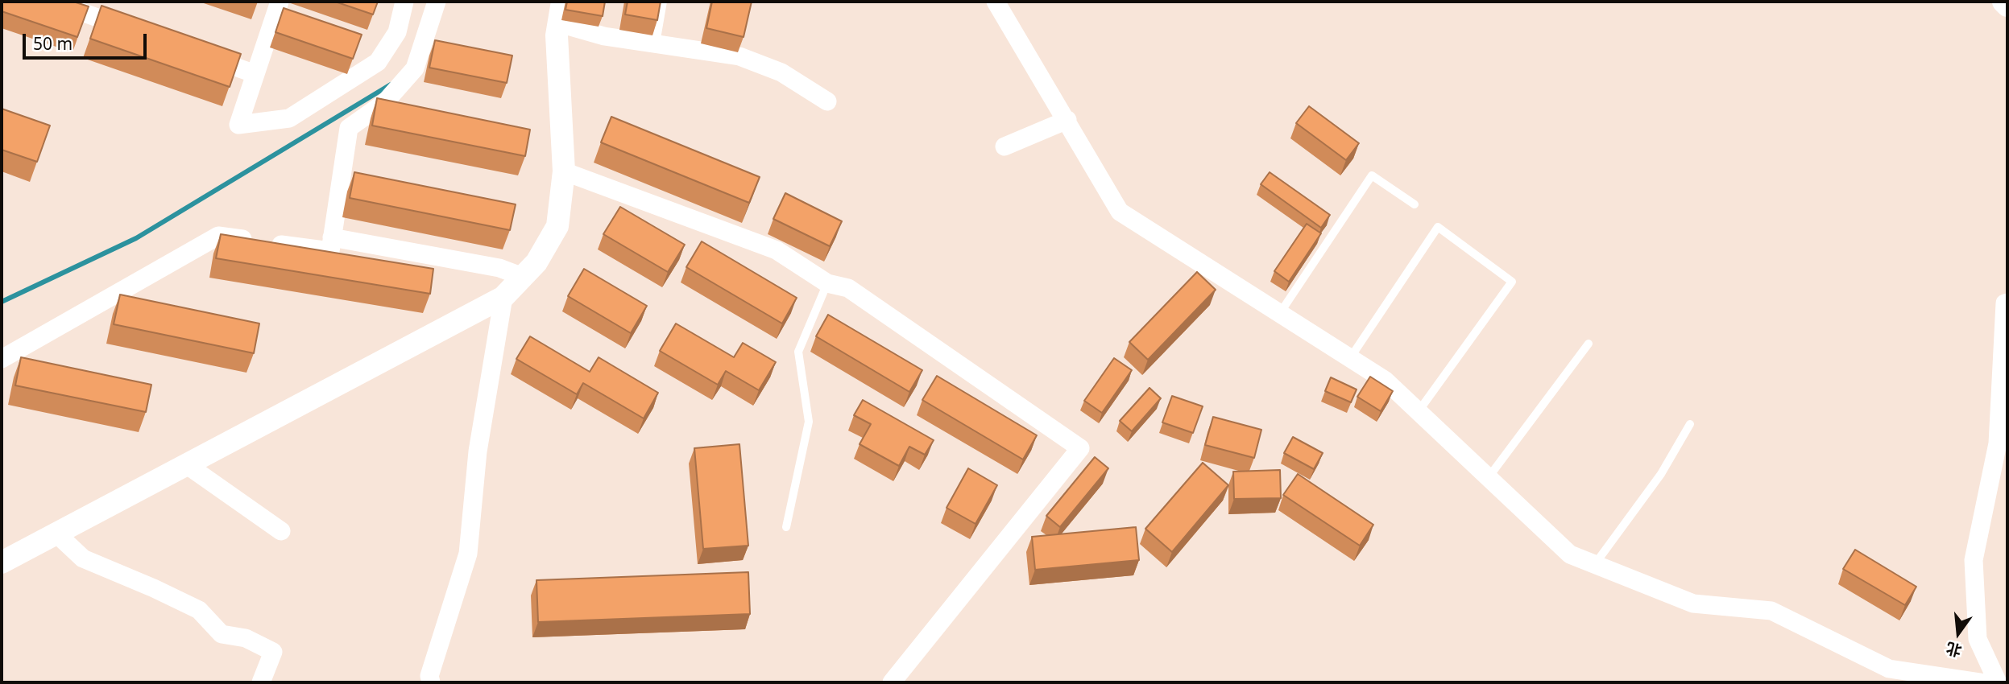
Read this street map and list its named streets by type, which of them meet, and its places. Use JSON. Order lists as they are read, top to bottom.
{
  "scale_bar": "50 m",
  "north": "bottom"
}
